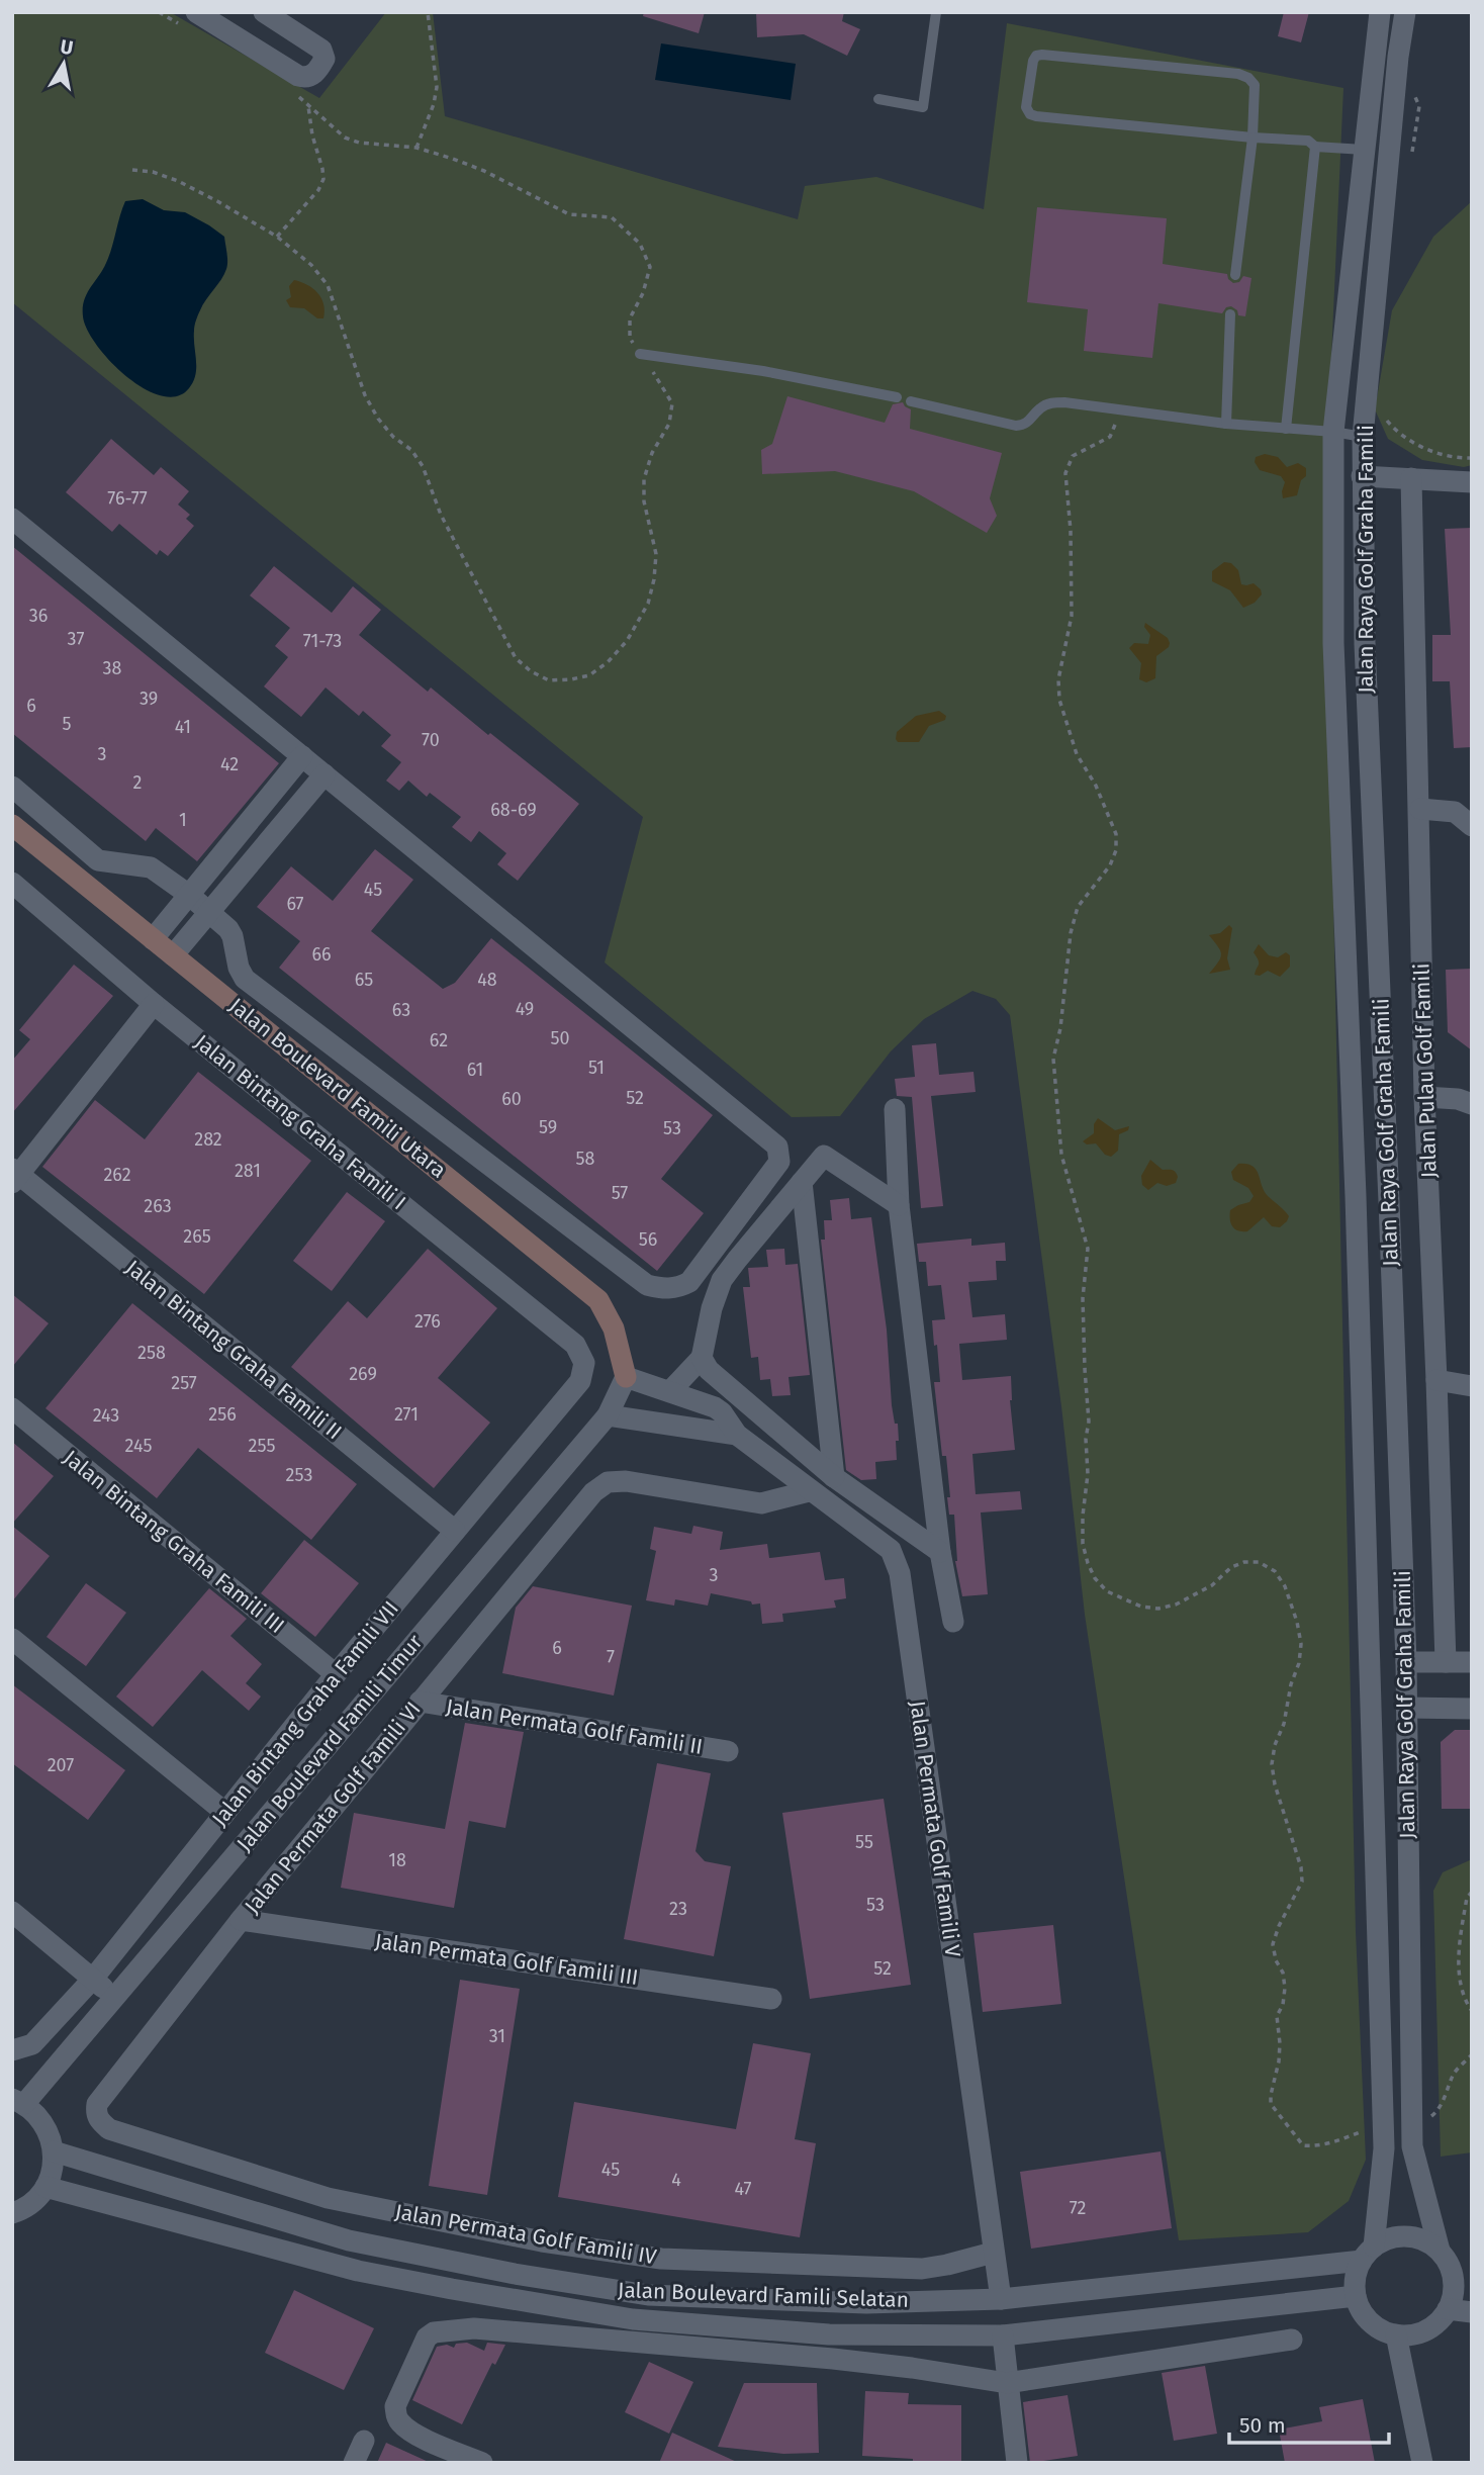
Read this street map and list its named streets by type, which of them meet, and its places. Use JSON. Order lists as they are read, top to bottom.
{
  "streets": {
    "street": [
      "Jalan Raya Golf Graha Famili",
      "Jalan Pulau Golf Famili",
      "Jalan Boulevard Famili Utara",
      "Jalan Bintang Graha Famili I",
      "Jalan Bintang Graha Famili II",
      "Jalan Bintang Graha Famili III",
      "Jalan Bintang Graha Famili VII",
      "Jalan Permata Golf Famili II",
      "Jalan Boulevard Famili Timur",
      "Jalan Permata Golf Famili VI",
      "Jalan Permata Golf Famili V",
      "Jalan Permata Golf Famili III",
      "Jalan Permata Golf Famili IV",
      "Jalan Boulevard Famili Selatan"
    ]
  },
  "crossings": [
    ["Jalan Raya Golf Graha Famili", "Jalan Boulevard Famili Selatan"],
    ["Jalan Boulevard Famili Utara", "Jalan Boulevard Famili Timur"],
    ["Jalan Boulevard Famili Utara", "Jalan Permata Golf Famili V"],
    ["Jalan Bintang Graha Famili I", "Jalan Bintang Graha Famili VII"],
    ["Jalan Bintang Graha Famili II", "Jalan Bintang Graha Famili VII"],
    ["Jalan Bintang Graha Famili III", "Jalan Bintang Graha Famili VII"],
    ["Jalan Permata Golf Famili II", "Jalan Permata Golf Famili VI"],
    ["Jalan Boulevard Famili Timur", "Jalan Permata Golf Famili V"],
    ["Jalan Permata Golf Famili VI", "Jalan Permata Golf Famili V"],
    ["Jalan Permata Golf Famili VI", "Jalan Permata Golf Famili III"],
    ["Jalan Permata Golf Famili VI", "Jalan Permata Golf Famili IV"],
    ["Jalan Permata Golf Famili V", "Jalan Permata Golf Famili IV"],
    ["Jalan Permata Golf Famili V", "Jalan Boulevard Famili Selatan"]
  ],
  "house_numbers": [
    "76-77",
    "36",
    "37",
    "71-73",
    "38",
    "39",
    "6",
    "5",
    "41",
    "70",
    "3",
    "42",
    "2",
    "68-69",
    "1",
    "45",
    "67",
    "66",
    "65",
    "48",
    "49",
    "63",
    "50",
    "62",
    "51",
    "61",
    "52",
    "60",
    "59",
    "53",
    "282",
    "58",
    "281",
    "262",
    "57",
    "263",
    "265",
    "56",
    "276",
    "258",
    "269",
    "257",
    "256",
    "271",
    "243",
    "245",
    "255",
    "253",
    "3",
    "6",
    "7",
    "207",
    "55",
    "18",
    "53",
    "23",
    "52",
    "31",
    "45",
    "4",
    "47",
    "72"
  ],
  "scale_bar": "50 m",
  "north": "top"
}
